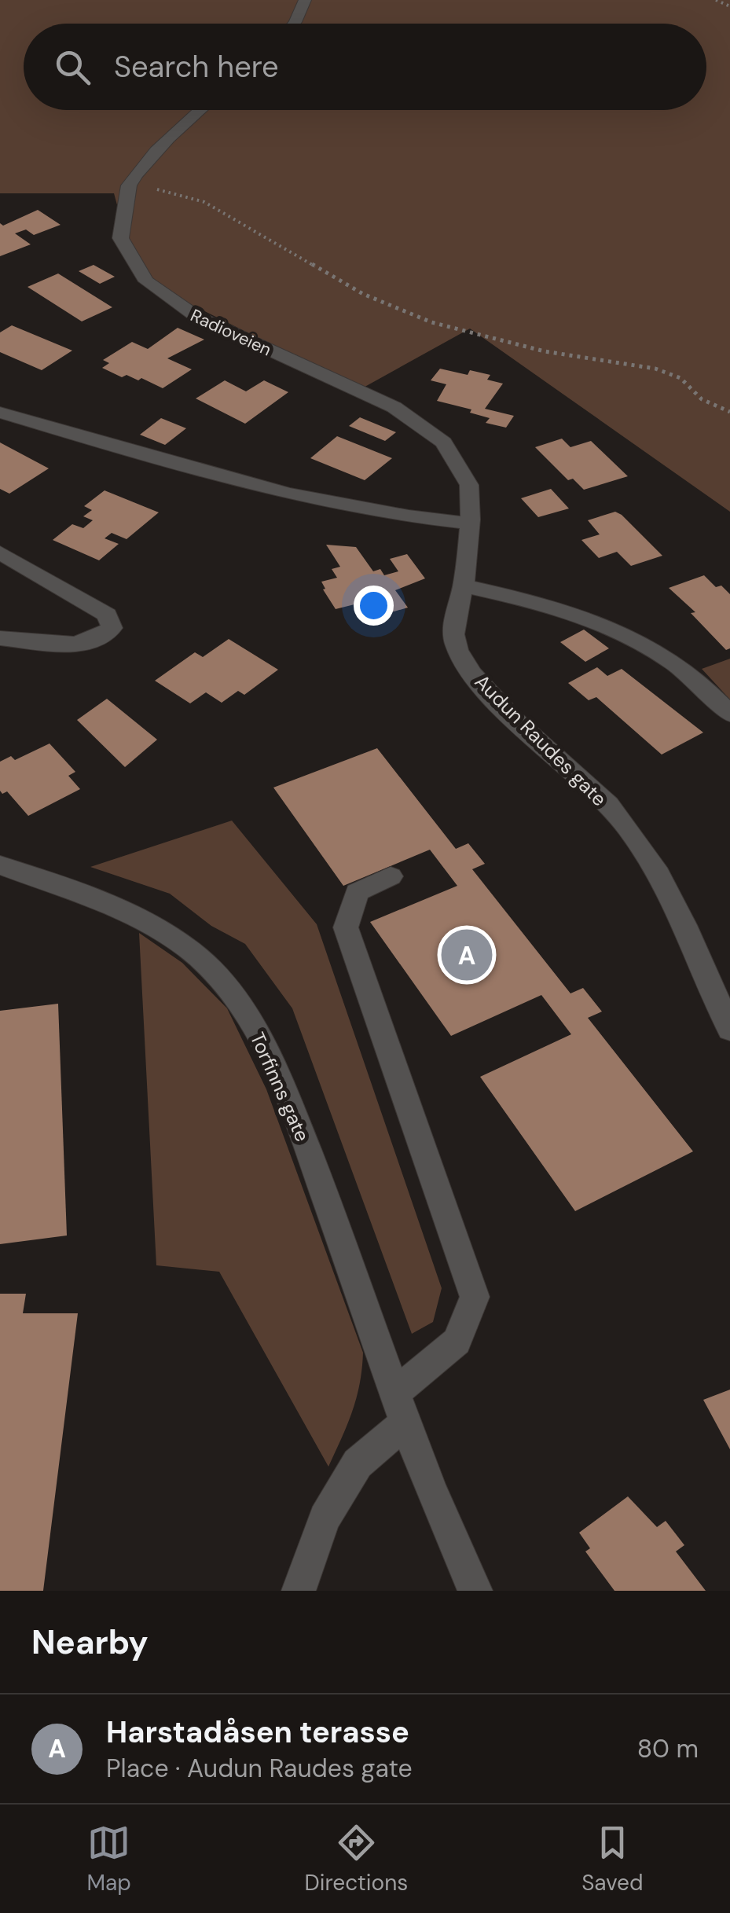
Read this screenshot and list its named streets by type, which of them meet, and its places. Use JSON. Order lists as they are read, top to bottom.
{
  "streets": {
    "street": ["Radioveien", "Audun Raudes gate", "Torfinns gate"]
  },
  "crossings": [
    ["Radioveien", "Audun Raudes gate"]
  ],
  "page": {
    "search": "Search here",
    "pins": "A",
    "heading": "Nearby",
    "list": [
      {
        "mark": "A",
        "name": "Harstadåsen terasse",
        "note": "Place · Audun Raudes gate",
        "value": "80 m"
      }
    ],
    "nav": ["Map", "Directions", "Saved"]
  }
}
